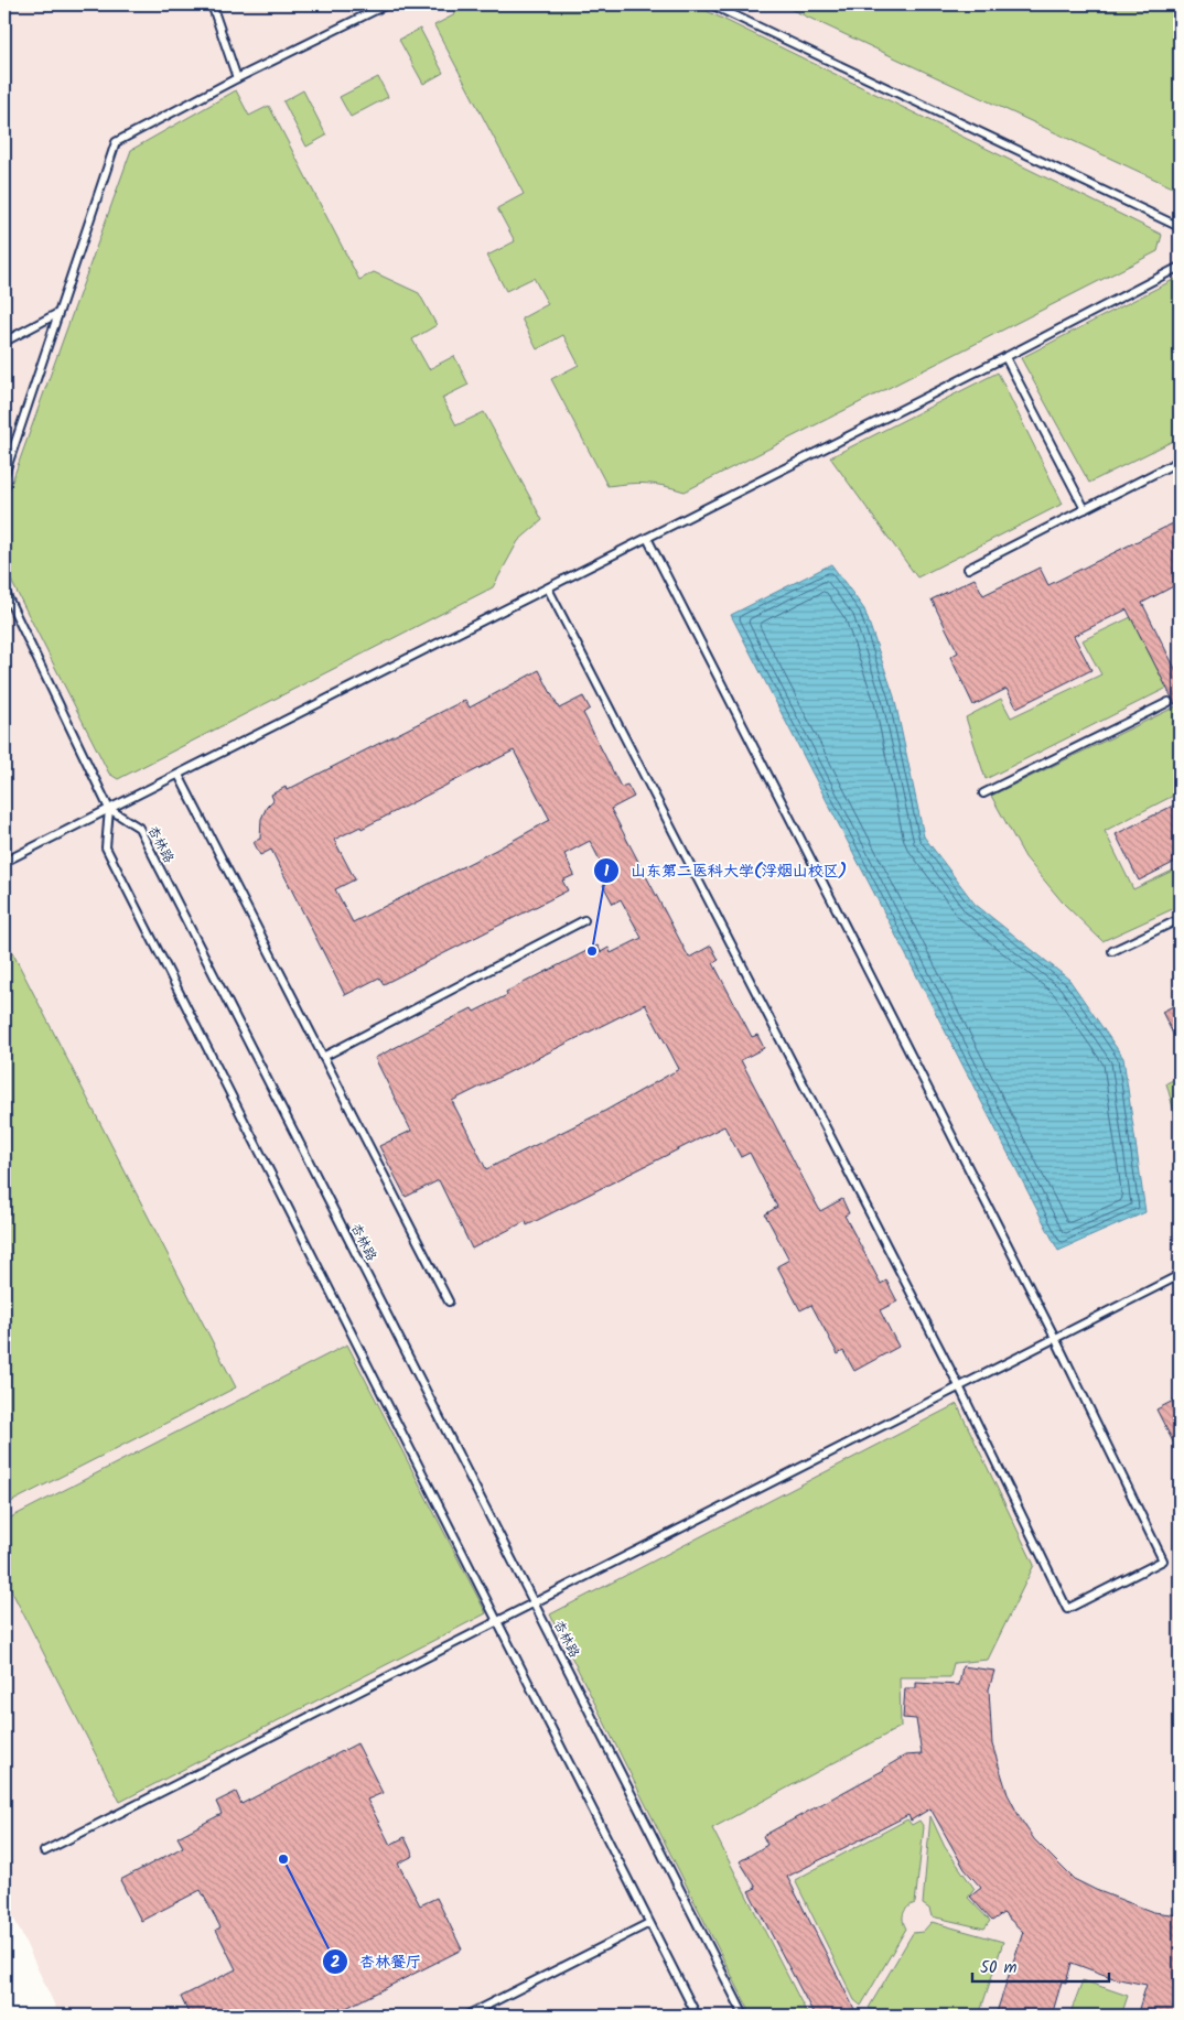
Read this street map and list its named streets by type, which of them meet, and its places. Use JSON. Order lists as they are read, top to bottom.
{
  "streets": {
    "lane": ["杏林路"]
  },
  "places": ["山东第二医科大学(浮烟山校区)", "杏林餐厅"],
  "scale_bar": "50 m"
}
